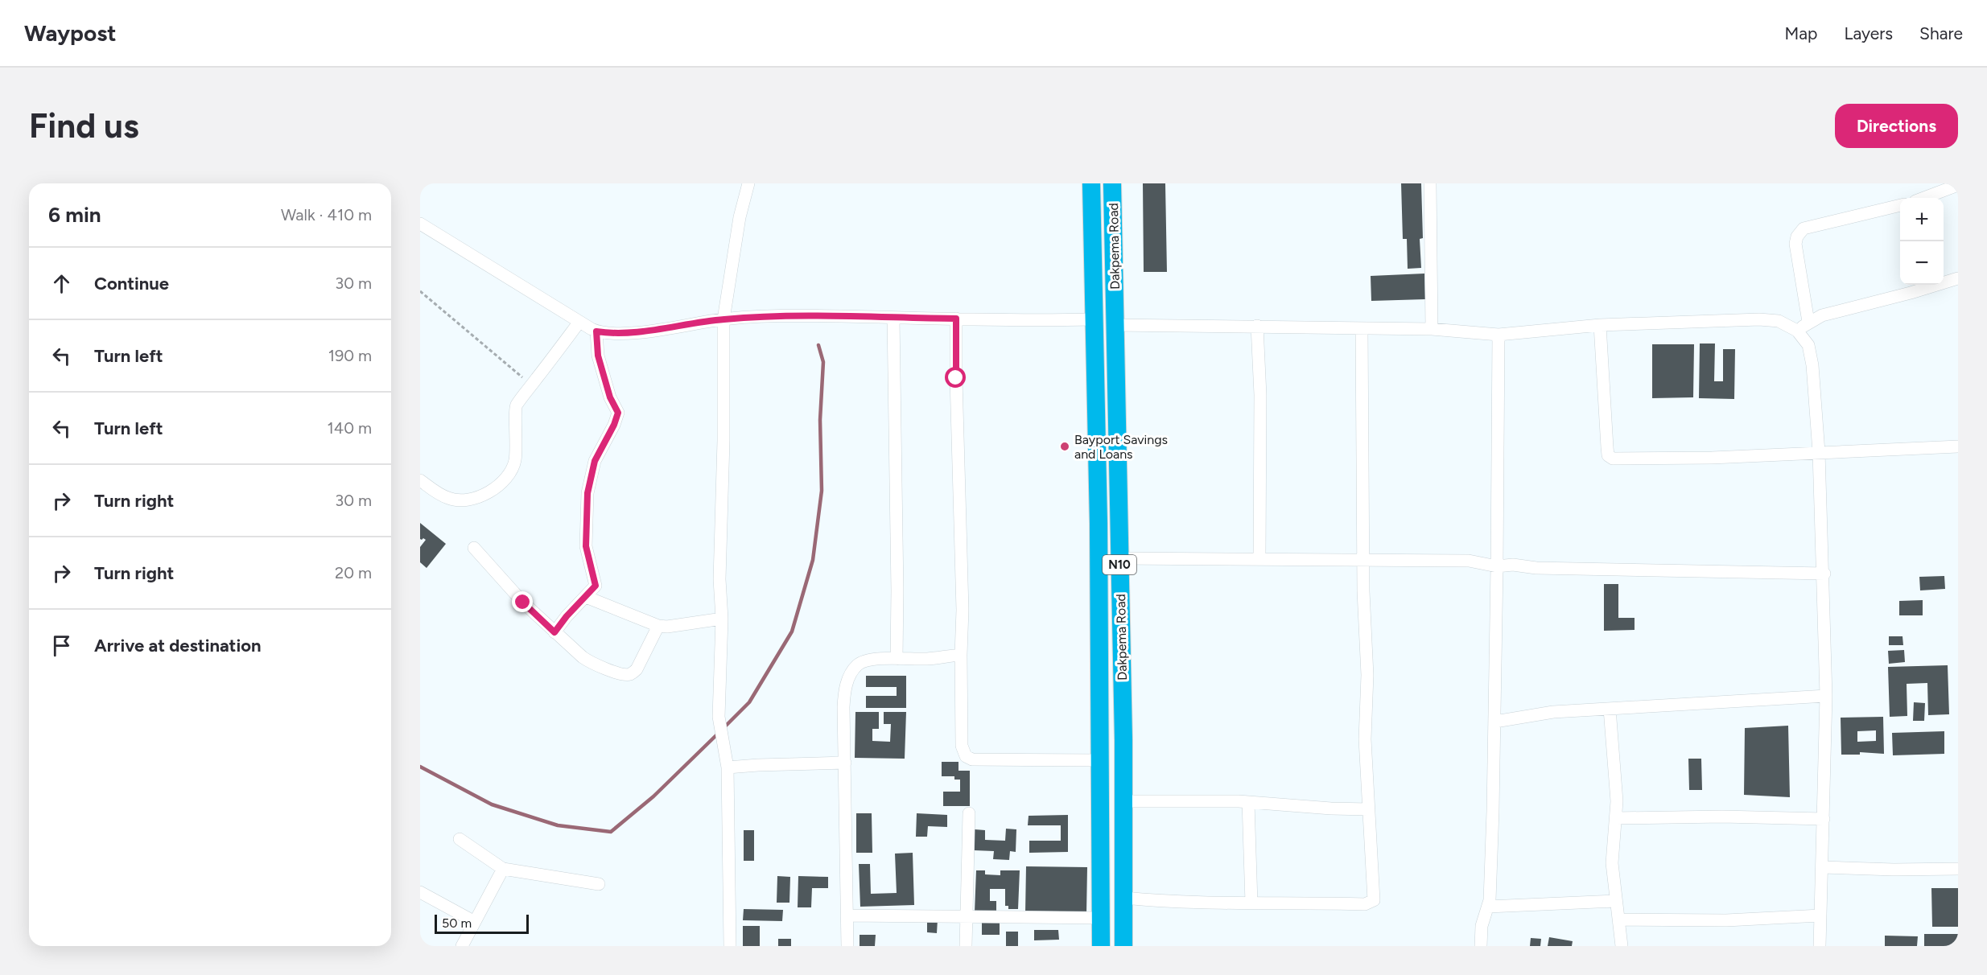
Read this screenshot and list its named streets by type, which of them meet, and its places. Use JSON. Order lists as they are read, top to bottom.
{
  "streets": {
    "highway": ["Dakpema Road", "N10"]
  },
  "places": ["Bayport Savings and Loans"],
  "scale_bar": "50 m",
  "page": {
    "header": "Waypost",
    "nav": ["Map", "Layers", "Share"],
    "buttons": "Directions",
    "title": "Find us",
    "heading": ["6 min", "Walk · 410 m"],
    "map_buttons": ["+", "−"],
    "list": [
      ["Continue", "30 m"],
      ["Turn left", "190 m"],
      ["Turn left", "140 m"],
      ["Turn right", "30 m"],
      ["Turn right", "20 m"],
      "Arrive at destination"
    ],
    "scale": "50 m"
  }
}
